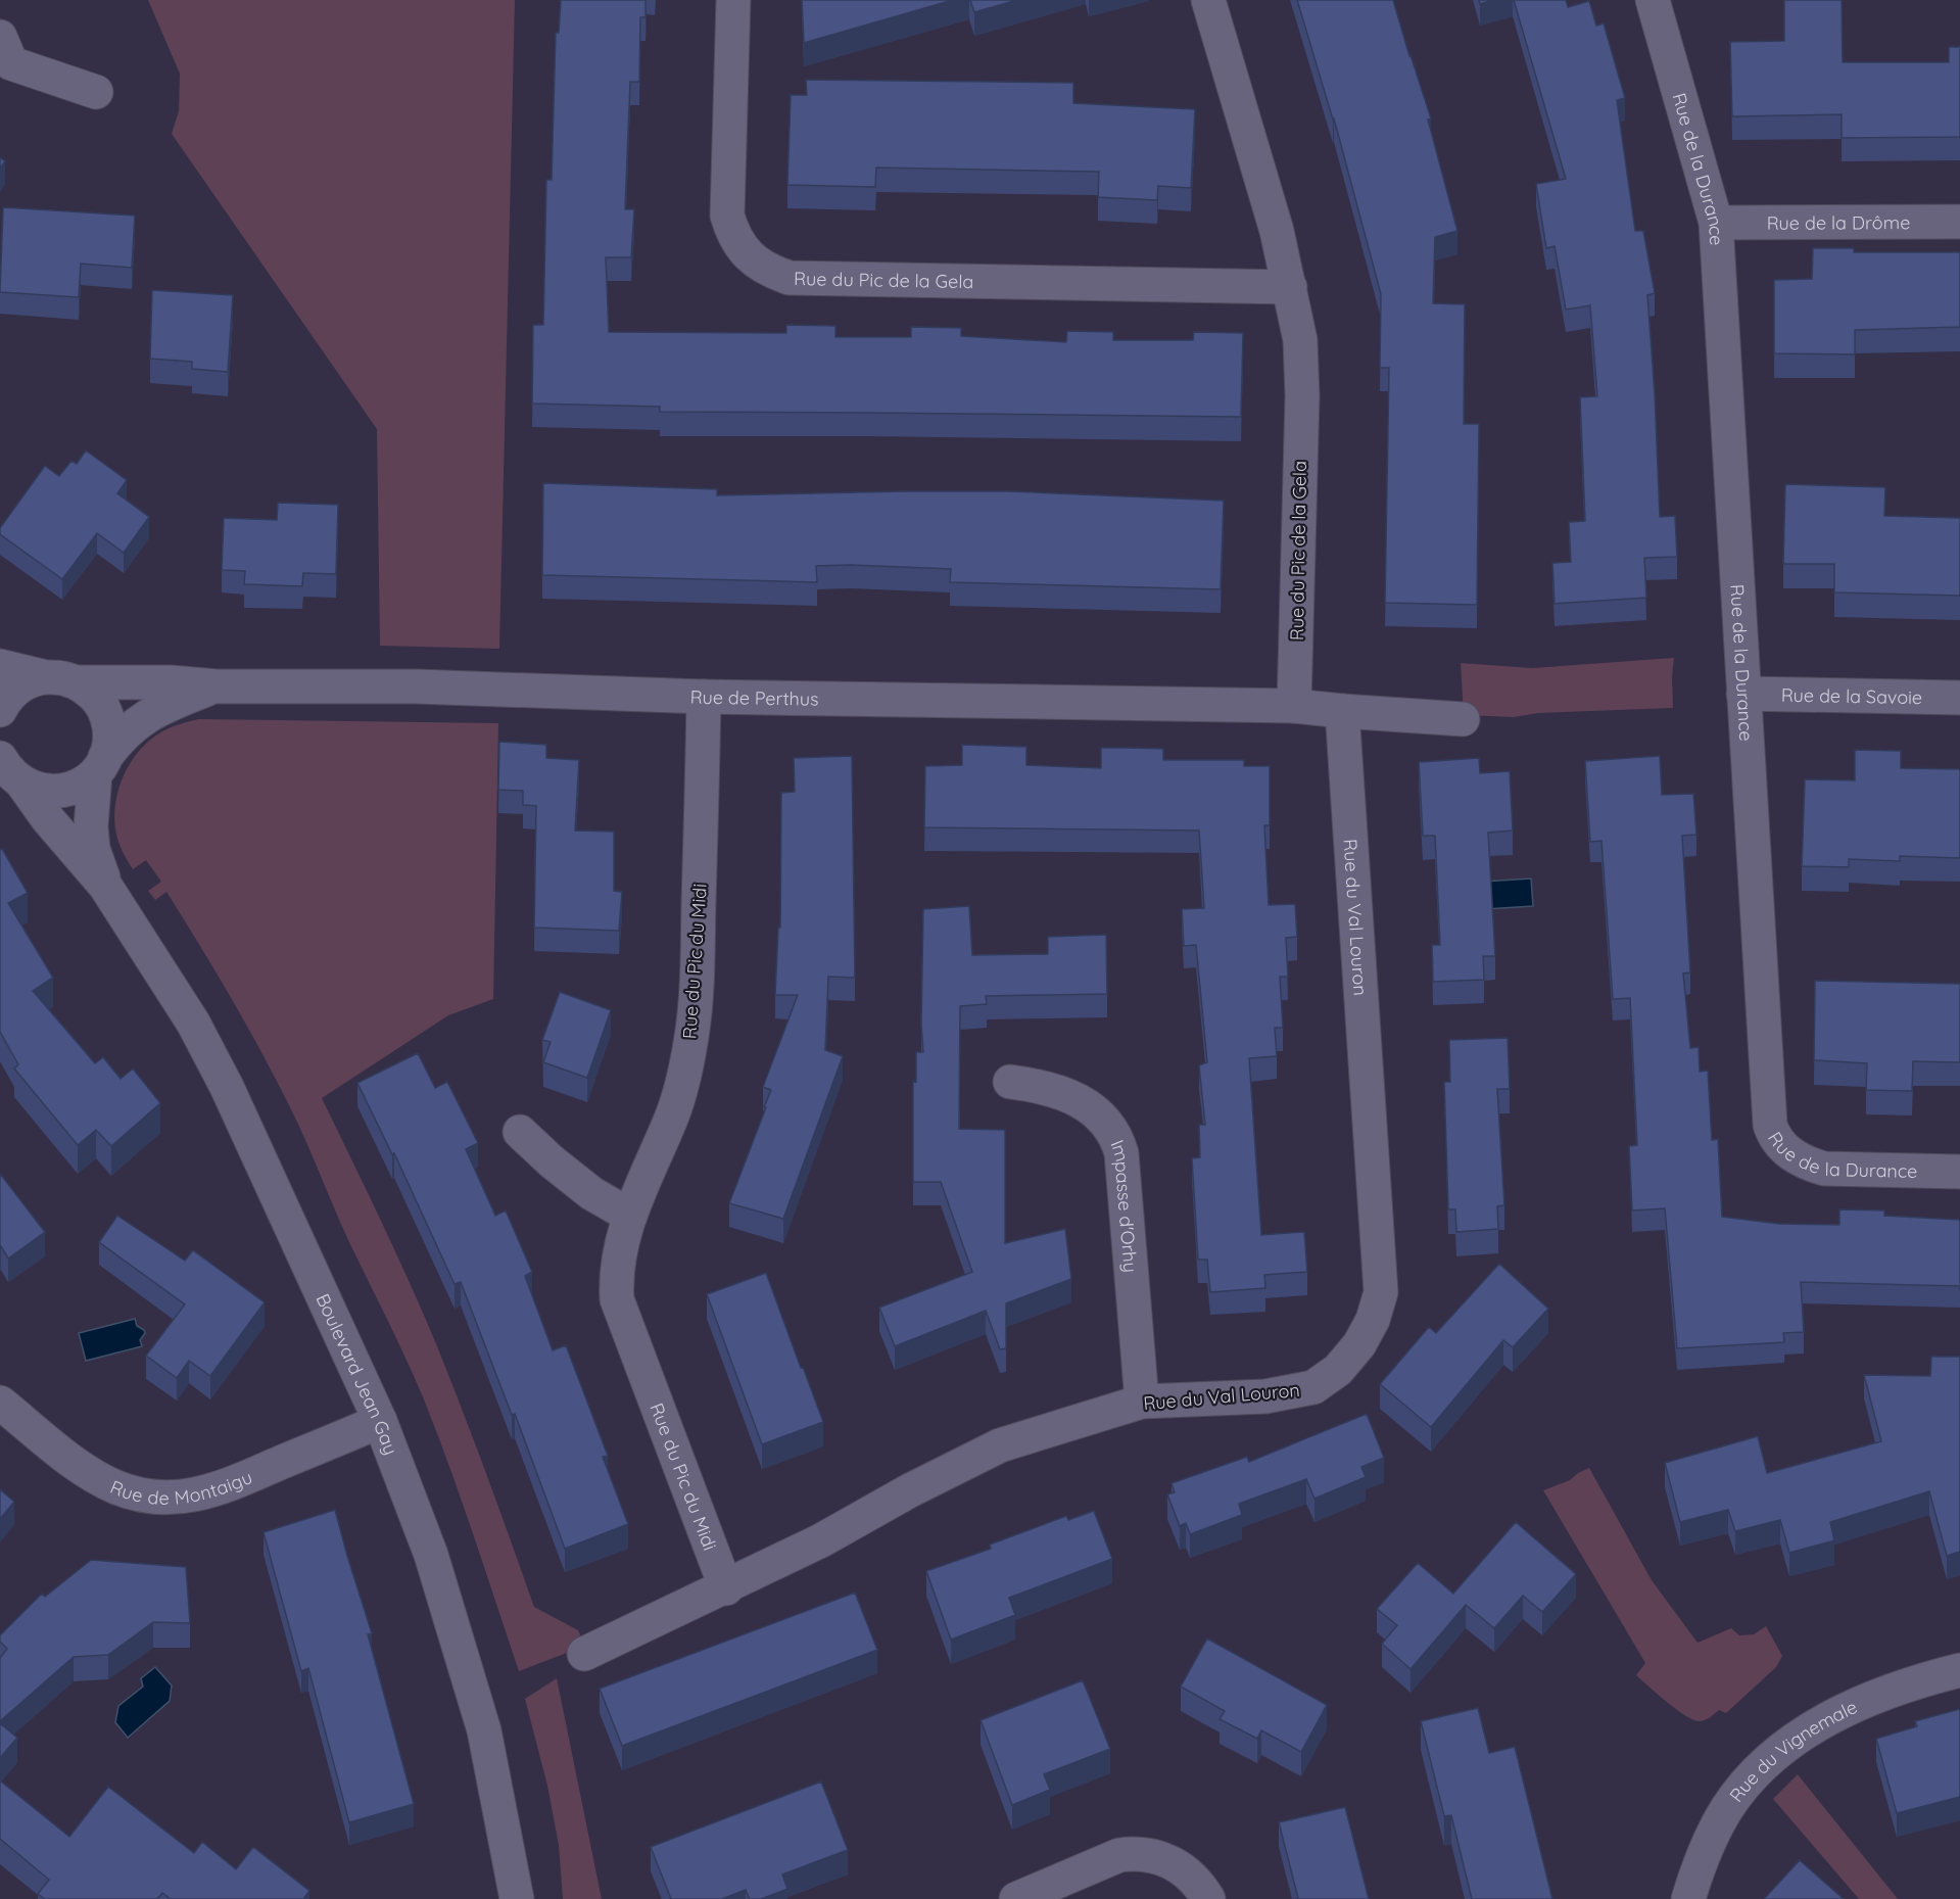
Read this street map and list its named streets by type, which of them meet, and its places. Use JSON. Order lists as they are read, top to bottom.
{
  "streets": {
    "street": [
      "Rue de la Durance",
      "Rue de la Drôme",
      "Rue du Pic de la Gela",
      "Rue de la Savoie",
      "Rue de Perthus",
      "Rue du Val Louron",
      "Rue du Pic du Midi",
      "Impasse d'Orhy",
      "Boulevard Jean Gay",
      "Rue de Montaigu",
      "Rue du Vignemale"
    ]
  },
  "crossings": [
    ["Rue de la Durance", "Rue de la Drôme"],
    ["Rue de la Durance", "Rue de la Savoie"],
    ["Rue du Pic de la Gela", "Rue de Perthus"],
    ["Rue de Perthus", "Rue du Pic du Midi"],
    ["Rue de Perthus", "Boulevard Jean Gay"],
    ["Rue du Val Louron", "Rue du Pic du Midi"],
    ["Rue du Val Louron", "Impasse d'Orhy"],
    ["Boulevard Jean Gay", "Rue de Montaigu"]
  ]
}
